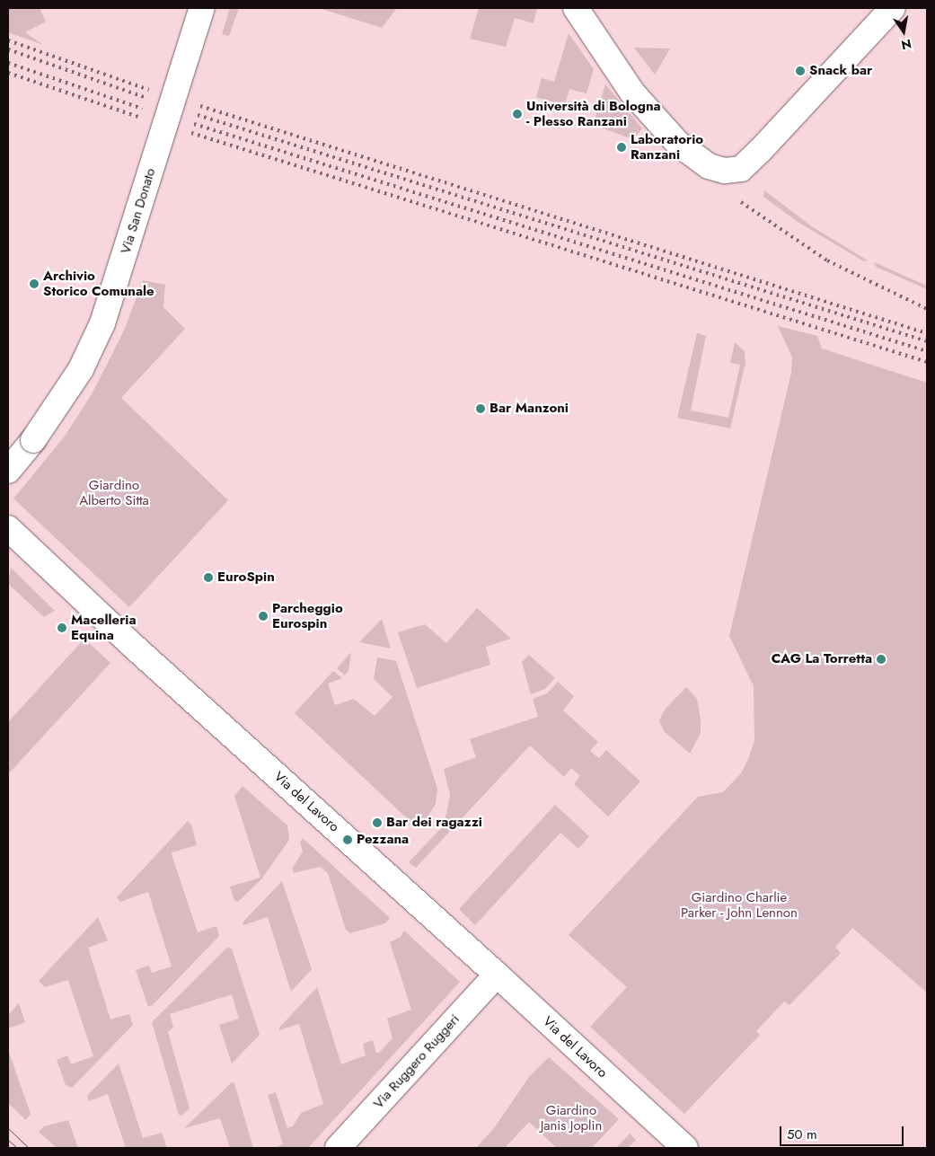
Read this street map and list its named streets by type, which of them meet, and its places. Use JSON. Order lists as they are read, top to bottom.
{
  "streets": {
    "main road": ["Via San Donato", "Via del Lavoro", "Via Ruggero Ruggeri"]
  },
  "crossings": [
    ["Via del Lavoro", "Via Ruggero Ruggeri"]
  ],
  "parks": ["Giardino Alberto Sitta", "Giardino Charlie Parker - John Lennon", "Giardino Janis Joplin"],
  "places": [
    "Snack bar",
    "Università di Bologna - Plesso Ranzani",
    "Laboratorio Ranzani",
    "Archivio Storico Comunale",
    "Bar Manzoni",
    "EuroSpin",
    "Parcheggio Eurospin",
    "Macelleria Equina",
    "CAG La Torretta",
    "Bar dei ragazzi",
    "Pezzana"
  ],
  "scale_bar": "50 m",
  "north": "bottom"
}
